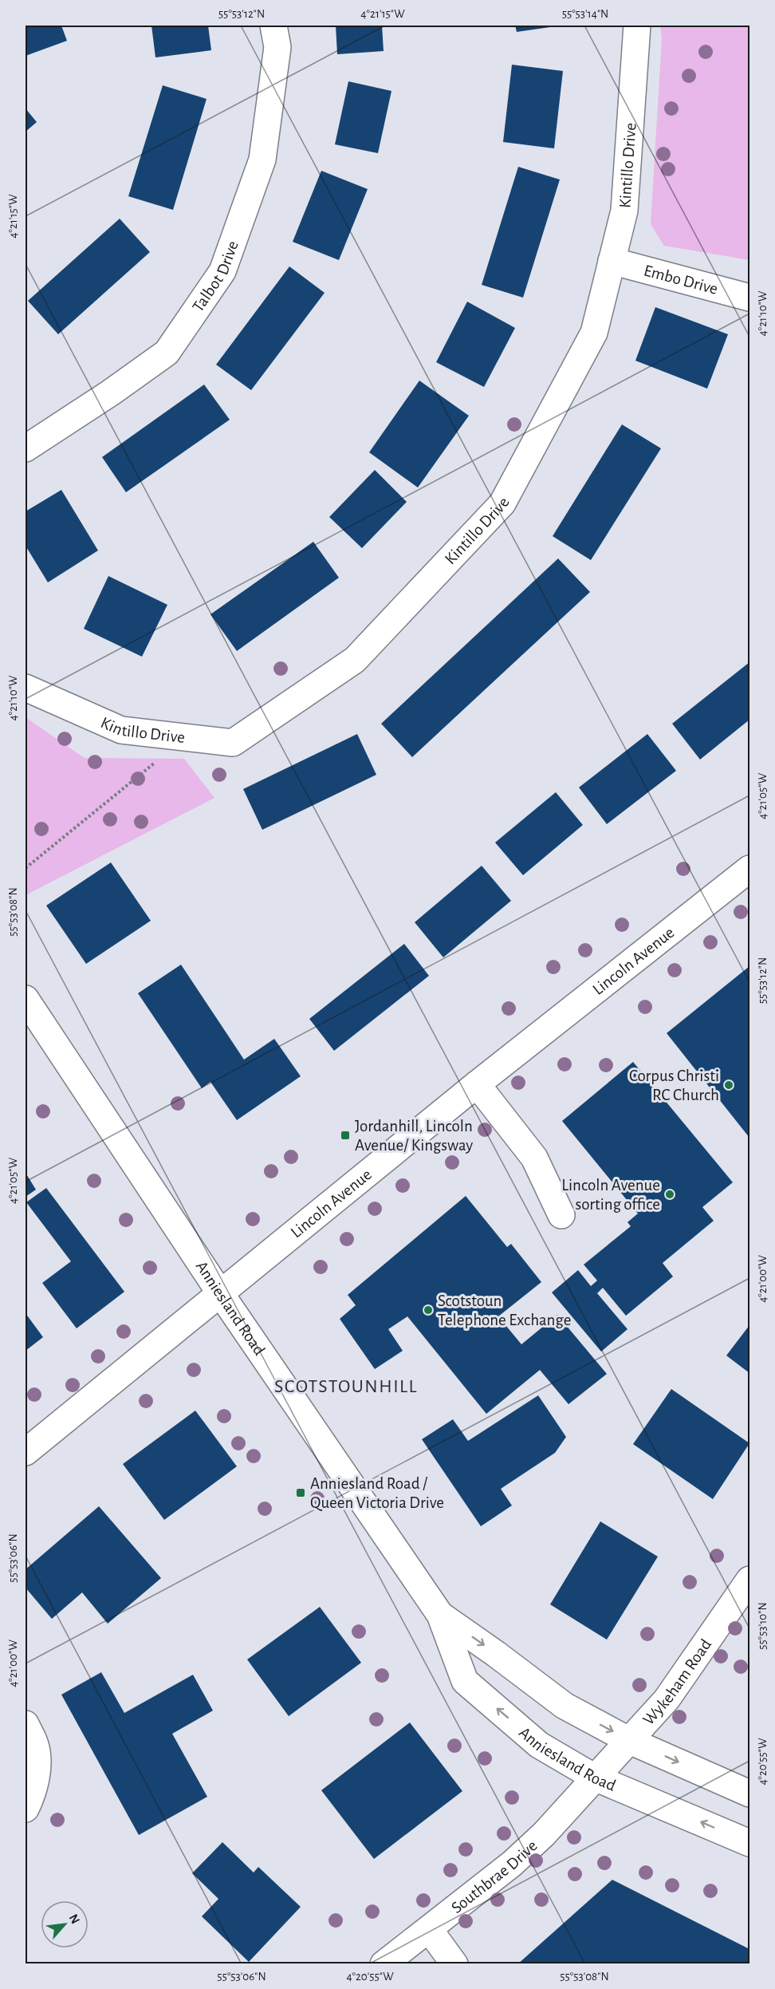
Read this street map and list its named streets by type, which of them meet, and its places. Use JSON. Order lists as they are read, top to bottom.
{
  "streets": {
    "street": [
      "Kintillo Drive",
      "Talbot Drive",
      "Embo Drive",
      "Lincoln Avenue",
      "Anniesland Road",
      "Wykeham Road",
      "Southbrae Drive"
    ]
  },
  "crossings": [
    ["Kintillo Drive", "Embo Drive"],
    ["Lincoln Avenue", "Anniesland Road"],
    ["Anniesland Road", "Wykeham Road"],
    ["Anniesland Road", "Southbrae Drive"],
    ["Wykeham Road", "Southbrae Drive"]
  ],
  "districts": ["SCOTSTOUNHILL"],
  "places": {
    "other": ["Corpus Christi RC Church", "Lincoln Avenue sorting office", "Scotstoun Telephone Exchange"],
    "transit": ["Jordanhill, Lincoln Avenue/ Kingsway", "Anniesland Road / Queen Victoria Drive"]
  },
  "north": "top right",
  "coordinates": [
    "55°53'12\"N",
    "4°21'15\"W",
    "55°53'14\"N",
    "4°21'10\"W",
    "4°21'05\"W",
    "55°53'08\"N",
    "4°21'00\"W",
    "55°53'06\"N",
    "55°53'10\"N",
    "4°20'55\"W"
  ]
}
